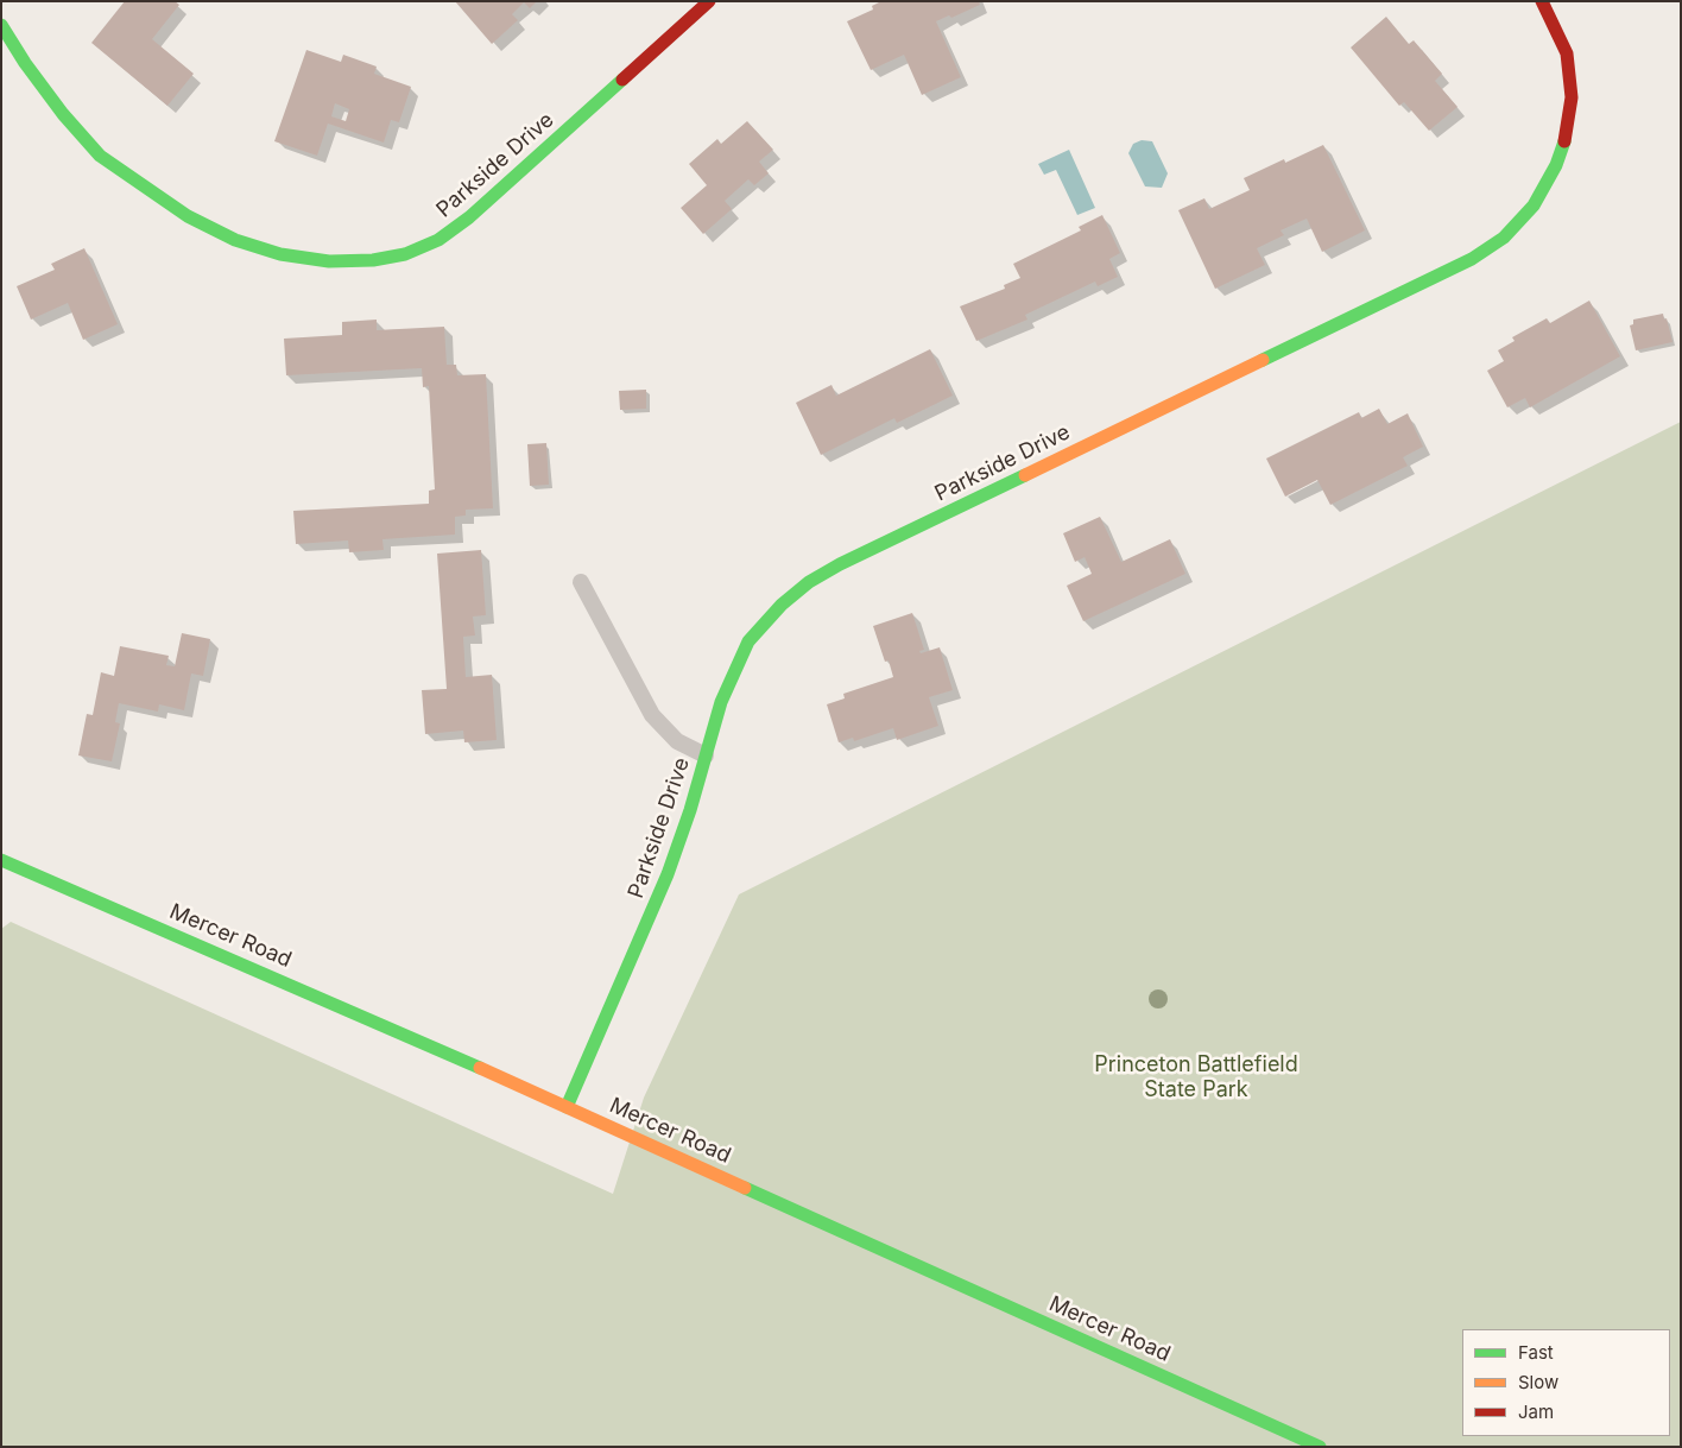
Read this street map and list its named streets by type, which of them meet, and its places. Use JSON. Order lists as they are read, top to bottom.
{
  "streets": {
    "street": ["Parkside Drive", "Mercer Road"]
  },
  "crossings": [
    ["Parkside Drive", "Mercer Road"]
  ],
  "parks": ["Princeton Battlefield State Park"],
  "legend": ["Fast", "Slow", "Jam"]
}
